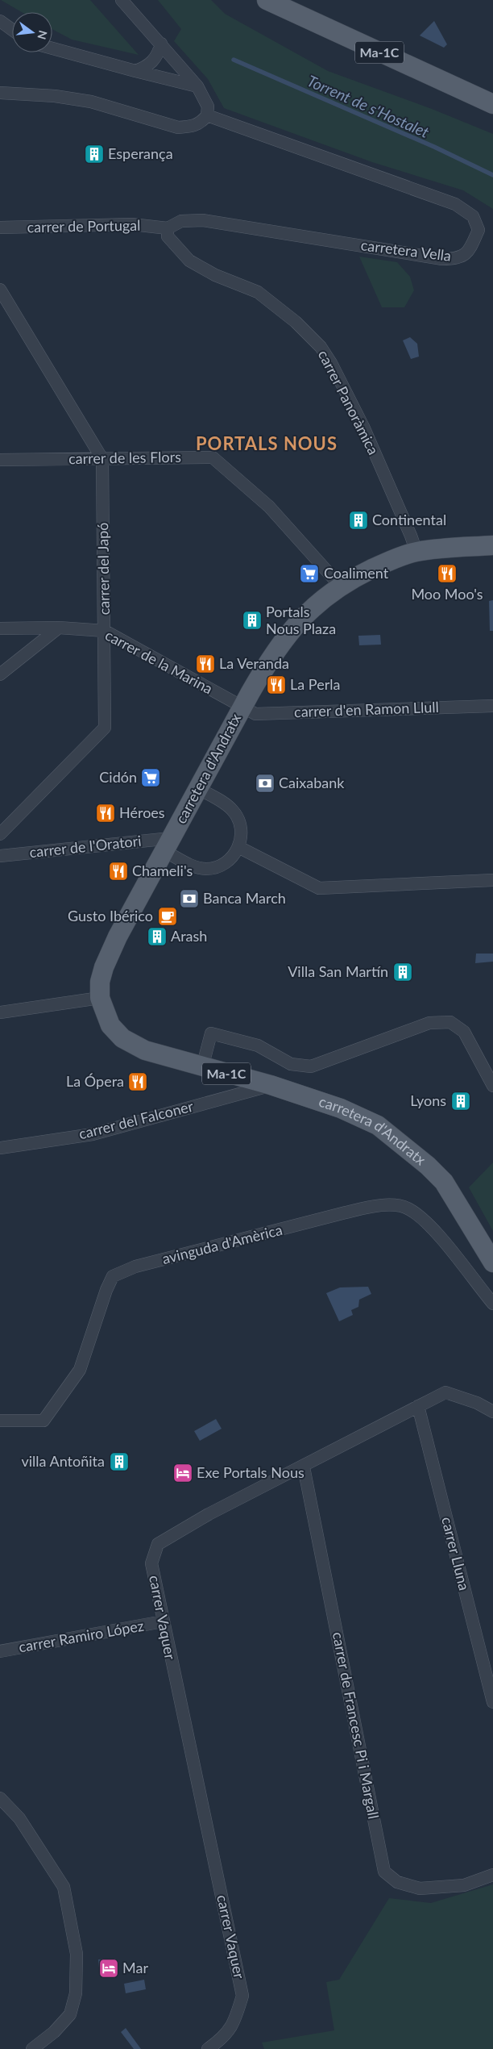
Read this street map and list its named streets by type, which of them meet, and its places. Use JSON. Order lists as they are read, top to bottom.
{
  "streets": {
    "main road": ["Ma-1C", "carretera d'Andratx"],
    "street": [
      "carrer de Portugal",
      "carretera Vella",
      "carrer Panoràmica",
      "carrer de les Flors",
      "carrer del Japó",
      "carrer de la Marina",
      "carrer d'en Ramon Llull",
      "carrer de l'Oratori",
      "carrer del Falconer",
      "avinguda d'Amèrica",
      "carrer Lluna",
      "carrer Vaquer",
      "carrer Ramiro López",
      "carrer de Francesc Pi i Margall"
    ]
  },
  "crossings": [
    ["carrer de Portugal", "carretera Vella"],
    ["carrer de Portugal", "carrer Panoràmica"],
    ["carretera Vella", "carrer Panoràmica"],
    ["carrer Panoràmica", "carretera d'Andratx"],
    ["carrer de les Flors", "carrer del Japó"],
    ["carrer de les Flors", "carretera d'Andratx"],
    ["carrer del Japó", "carrer de la Marina"],
    ["carrer de la Marina", "carrer d'en Ramon Llull"],
    ["carrer de la Marina", "carretera d'Andratx"],
    ["carrer d'en Ramon Llull", "carretera d'Andratx"],
    ["carretera d'Andratx", "carrer de l'Oratori"],
    ["carretera d'Andratx", "carrer del Falconer"],
    ["carrer Lluna", "carrer Vaquer"],
    ["carrer Vaquer", "carrer Ramiro López"],
    ["carrer Vaquer", "carrer de Francesc Pi i Margall"]
  ],
  "districts": ["PORTALS NOUS"],
  "water": ["Torrent de s'Hostalet"],
  "places": {
    "building": [
      "Esperança",
      "Continental",
      "Portals Nous Plaza",
      "Arash",
      "Villa San Martín",
      "Lyons",
      "villa Antoñita"
    ],
    "supermarket": ["Coaliment", "Cidón"],
    "restaurant": [
      "Moo Moo's",
      "La Veranda",
      "La Perla",
      "Héroes",
      "Chameli's",
      "La Ópera"
    ],
    "bank": ["Caixabank", "Banca March"],
    "cafe": ["Gusto Ibérico"],
    "hotel": ["Exe Portals Nous", "Mar"]
  },
  "north": "right"
}
